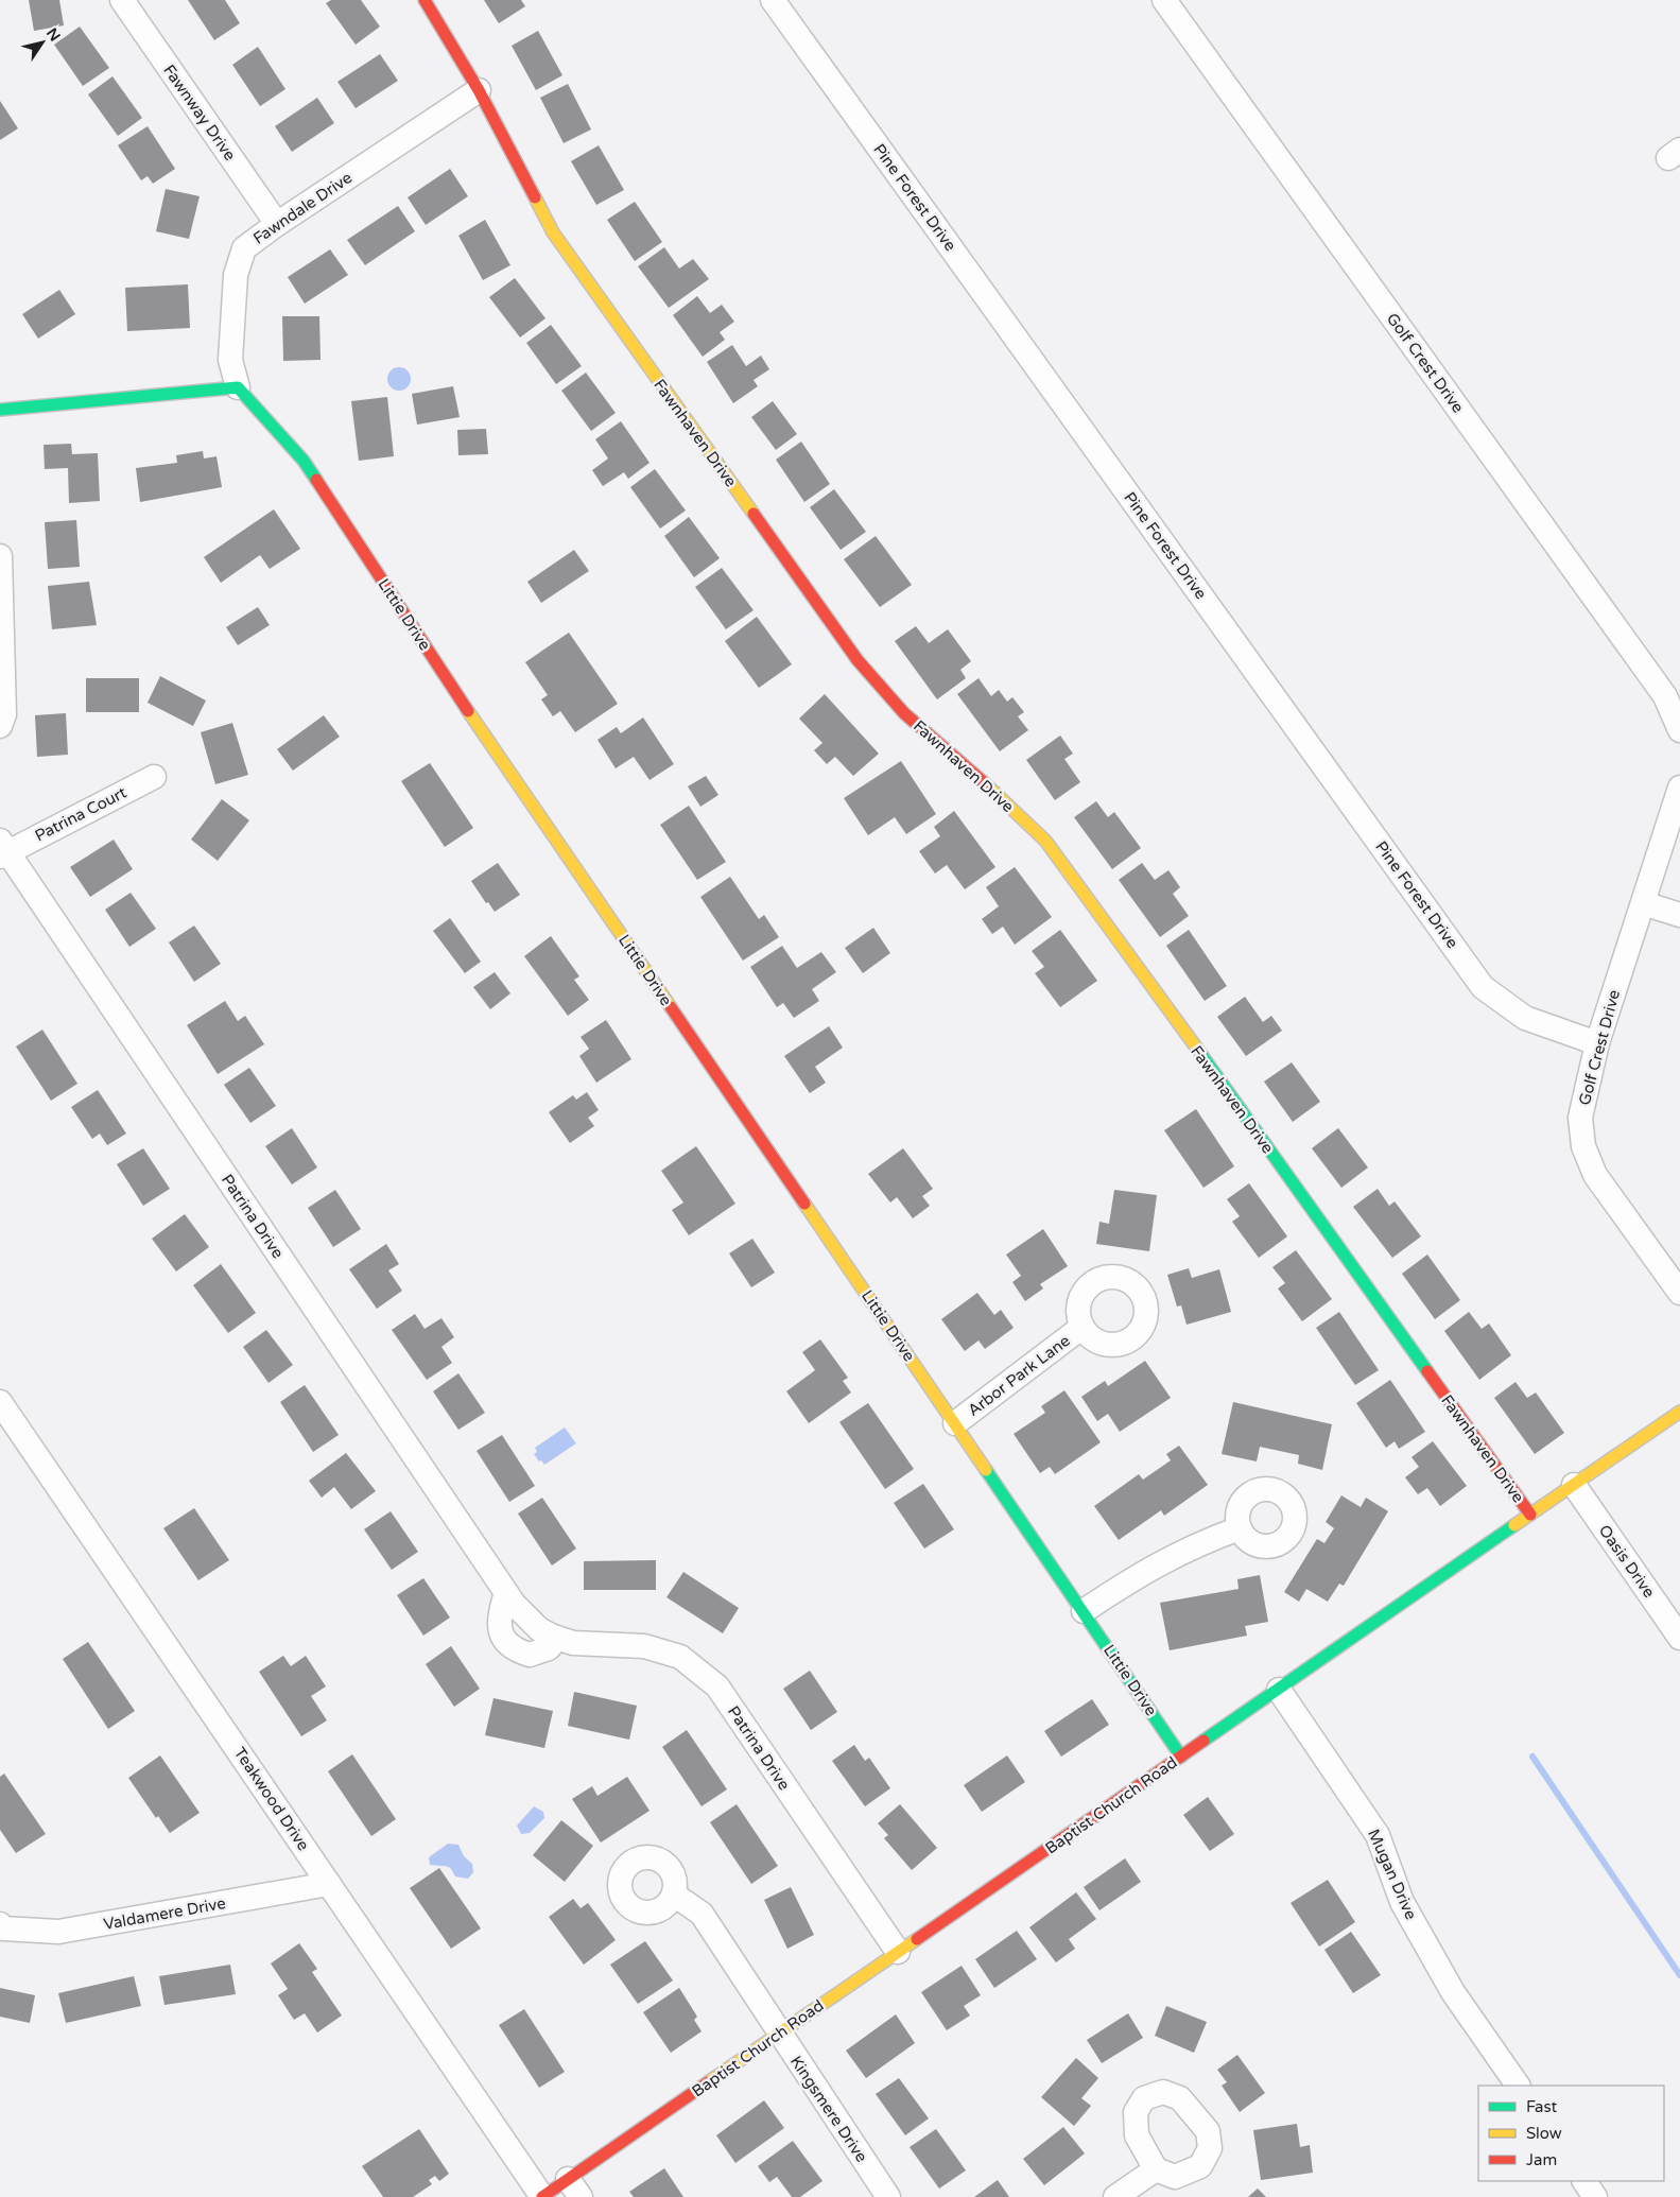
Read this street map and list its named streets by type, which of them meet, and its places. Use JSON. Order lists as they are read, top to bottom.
{
  "streets": {
    "street": [
      "Fawnway Drive",
      "Pine Forest Drive",
      "Fawndale Drive",
      "Golf Crest Drive",
      "Fawnhaven Drive",
      "Littie Drive",
      "Patrina Court",
      "Patrina Drive",
      "Arbor Park Lane",
      "Oasis Drive",
      "Teakwood Drive",
      "Baptist Church Road",
      "Mugan Drive",
      "Valdamere Drive",
      "Kingsmere Drive"
    ]
  },
  "crossings": [
    ["Fawnway Drive", "Fawndale Drive"],
    ["Pine Forest Drive", "Golf Crest Drive"],
    ["Fawndale Drive", "Fawnhaven Drive"],
    ["Fawndale Drive", "Littie Drive"],
    ["Fawnhaven Drive", "Baptist Church Road"],
    ["Littie Drive", "Arbor Park Lane"],
    ["Littie Drive", "Baptist Church Road"],
    ["Patrina Court", "Patrina Drive"],
    ["Patrina Drive", "Baptist Church Road"],
    ["Oasis Drive", "Baptist Church Road"],
    ["Teakwood Drive", "Baptist Church Road"],
    ["Teakwood Drive", "Valdamere Drive"],
    ["Baptist Church Road", "Mugan Drive"],
    ["Baptist Church Road", "Kingsmere Drive"]
  ],
  "legend": ["Fast", "Slow", "Jam"],
  "north": "top right"
}
